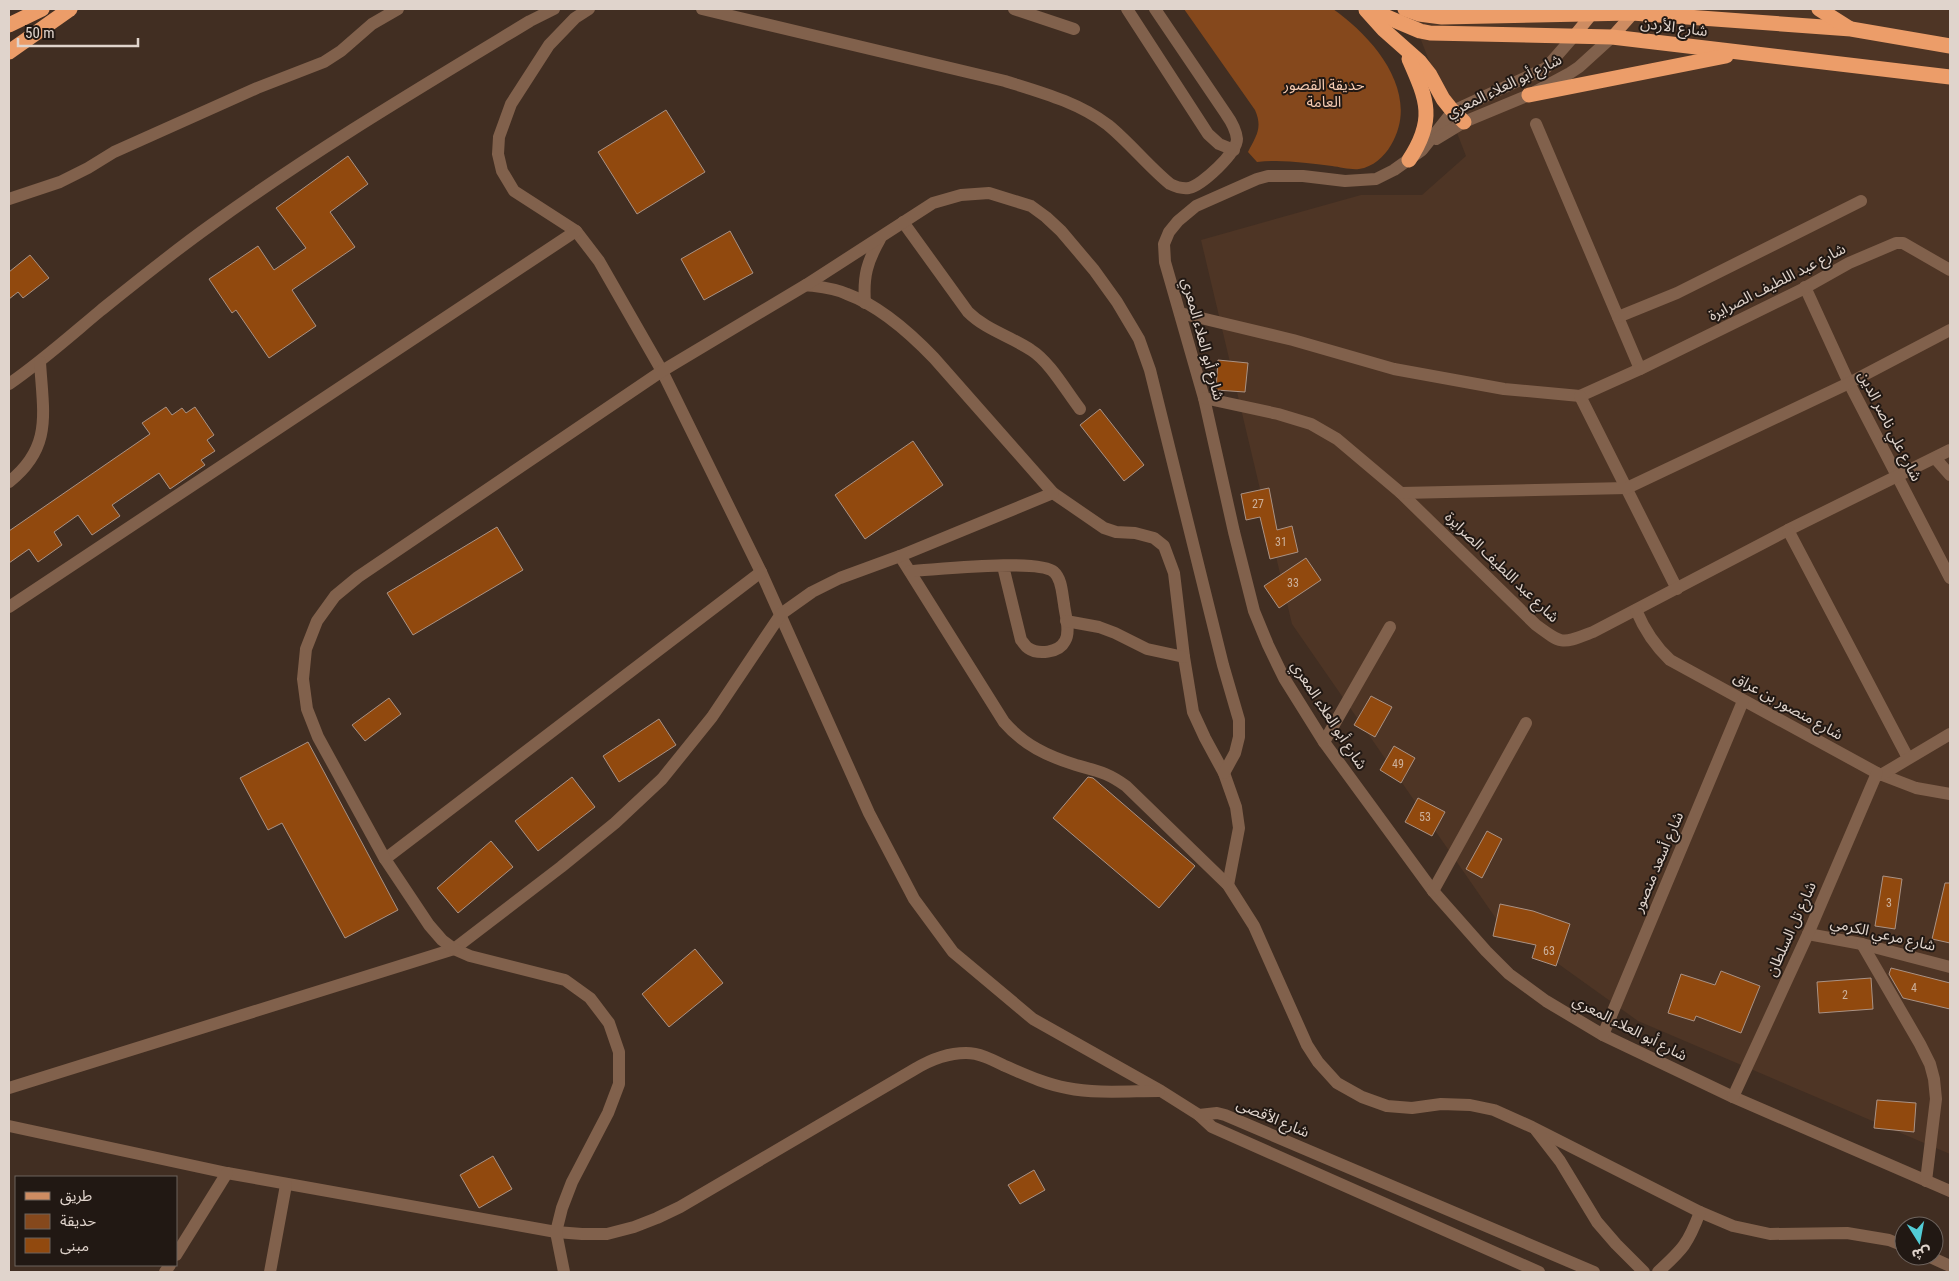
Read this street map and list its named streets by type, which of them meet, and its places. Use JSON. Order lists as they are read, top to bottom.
{
  "streets": {
    "highway": ["شارع الأردن"],
    "main road": ["شارع أبو العلاء المعري"],
    "street": [
      "شارع عبد اللطيف الصرايرة",
      "شارع علي ناصر الدين",
      "شارع منصور بن عراق",
      "شارع أسعد منصور",
      "شارع تل السلطان",
      "شارع مرعي الكرمي",
      "شارع الأقصى"
    ]
  },
  "crossings": [
    ["شارع الأردن", "شارع أبو العلاء المعري"],
    ["شارع أبو العلاء المعري", "شارع عبد اللطيف الصرايرة"],
    ["شارع أبو العلاء المعري", "شارع أسعد منصور"],
    ["شارع أبو العلاء المعري", "شارع تل السلطان"],
    ["شارع عبد اللطيف الصرايرة", "شارع علي ناصر الدين"],
    ["شارع عبد اللطيف الصرايرة", "شارع منصور بن عراق"],
    ["شارع منصور بن عراق", "شارع أسعد منصور"],
    ["شارع منصور بن عراق", "شارع تل السلطان"],
    ["شارع تل السلطان", "شارع مرعي الكرمي"]
  ],
  "parks": ["حديقة القصور العامة"],
  "house_numbers": [
    "27",
    "31",
    "33",
    "49",
    "53",
    "3",
    "63",
    "4",
    "2"
  ],
  "legend": ["طريق", "حديقة", "مبنى"],
  "scale_bar": "50 m",
  "north": "bottom"
}
